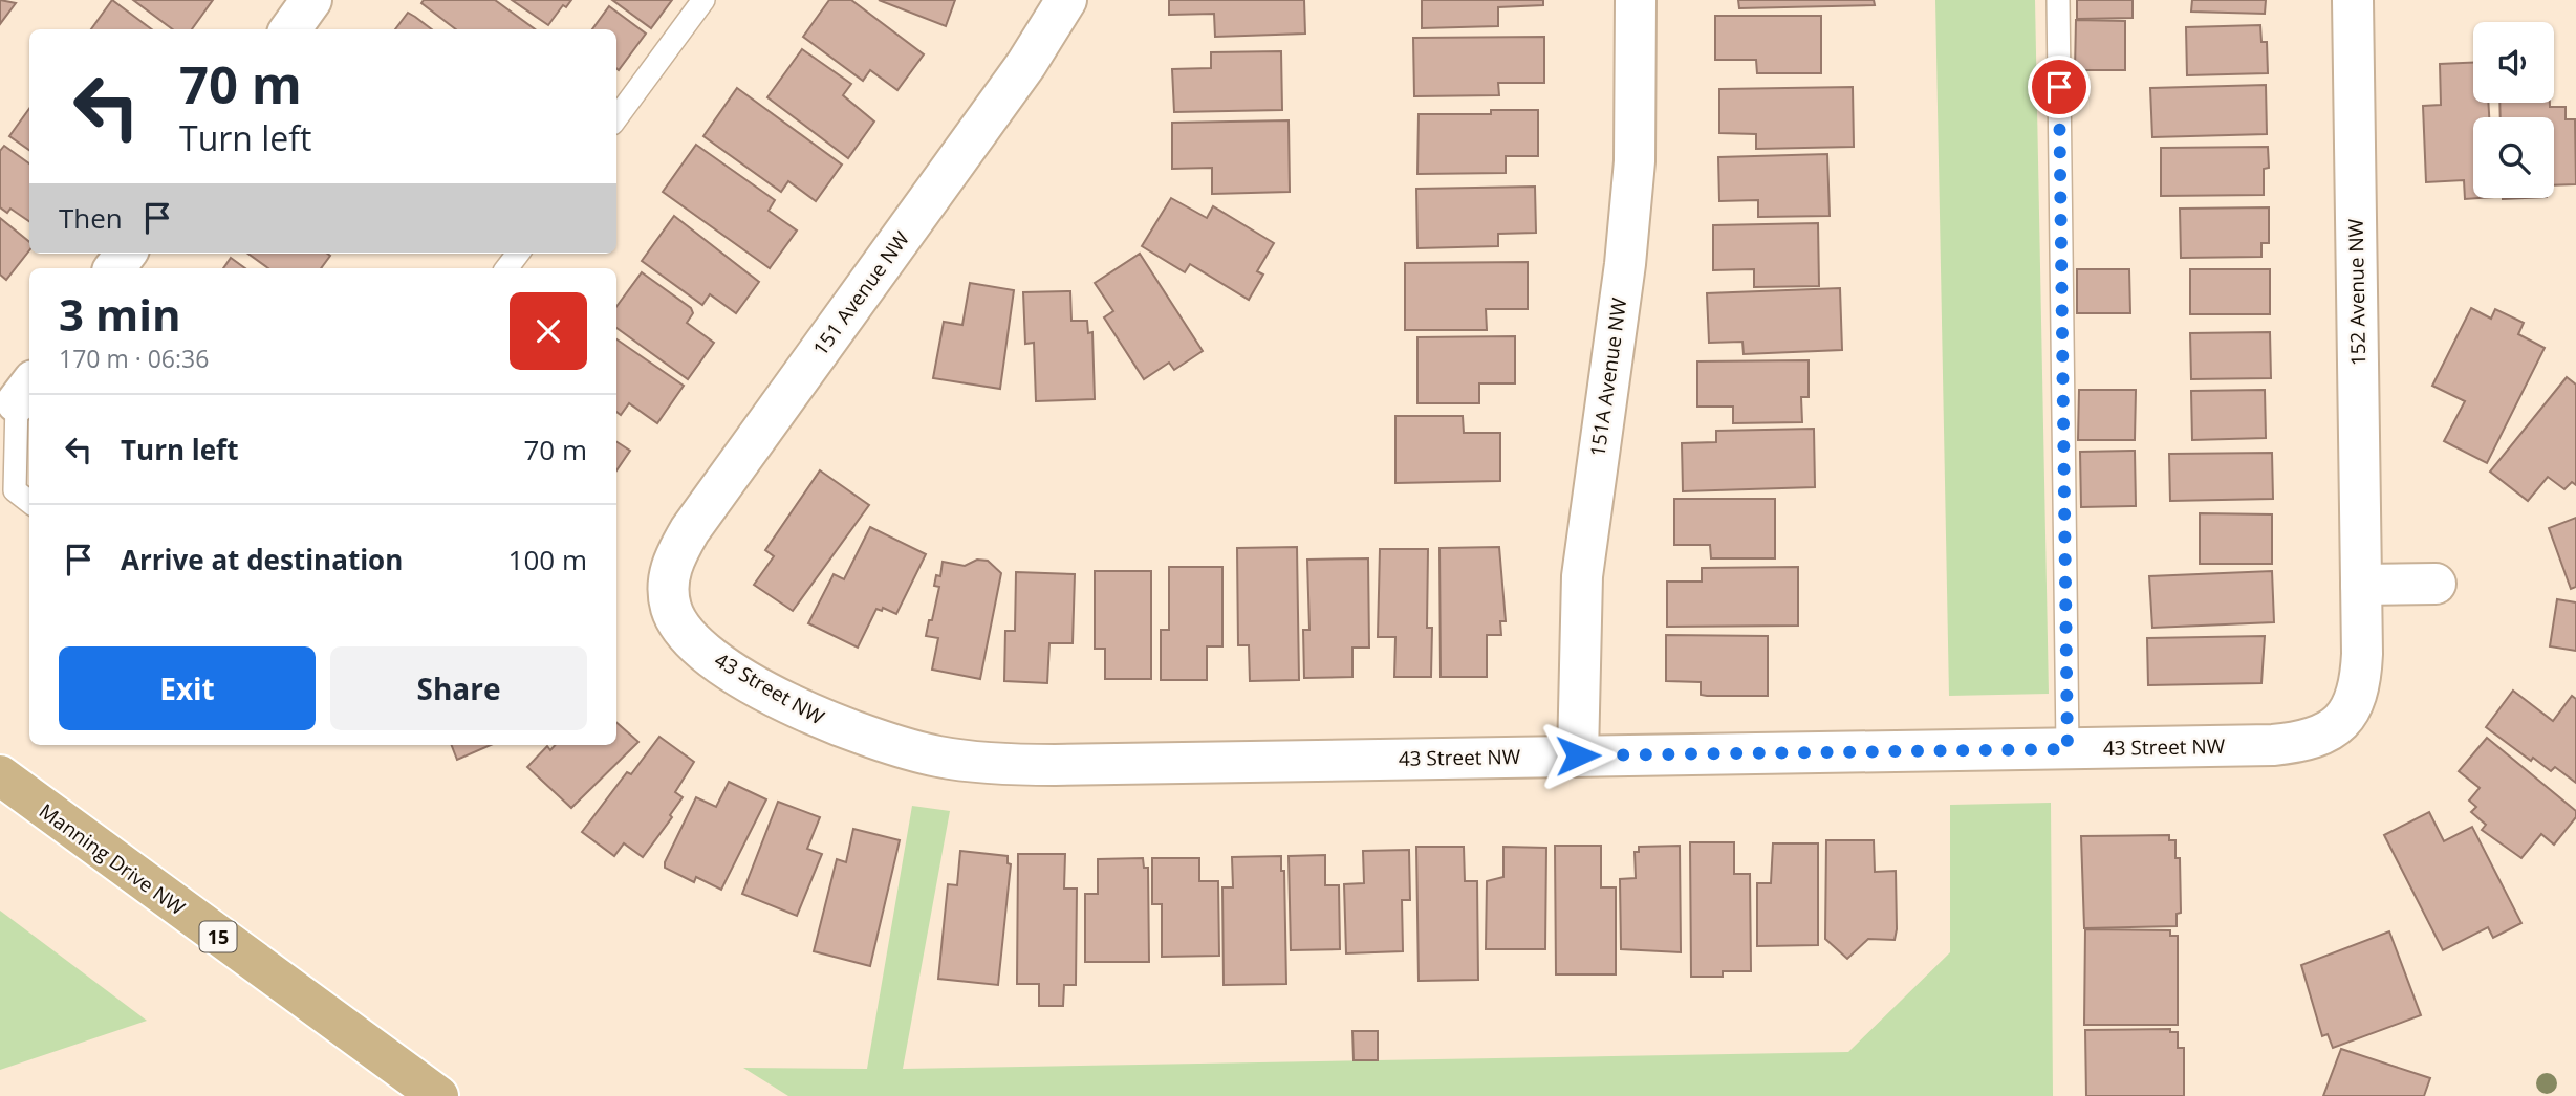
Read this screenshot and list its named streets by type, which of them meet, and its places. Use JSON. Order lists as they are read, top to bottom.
{
  "streets": {
    "main road": ["Manning Drive NW", "15"],
    "street": [
      "152 Avenue NW",
      "151 Avenue NW",
      "151A Avenue NW",
      "43 Street NW"
    ]
  },
  "crossings": [
    ["152 Avenue NW", "43 Street NW"],
    ["151 Avenue NW", "43 Street NW"],
    ["151A Avenue NW", "43 Street NW"]
  ],
  "page": {
    "turn": ["70 m", "Turn left"],
    "then": "Then",
    "heading": ["3 min", "170 m · 06:36"],
    "list": [
      {
        "name": "Turn left",
        "value": "70 m"
      },
      {
        "name": "Arrive at destination",
        "value": "100 m"
      }
    ],
    "buttons": ["Exit", "Share"]
  }
}
